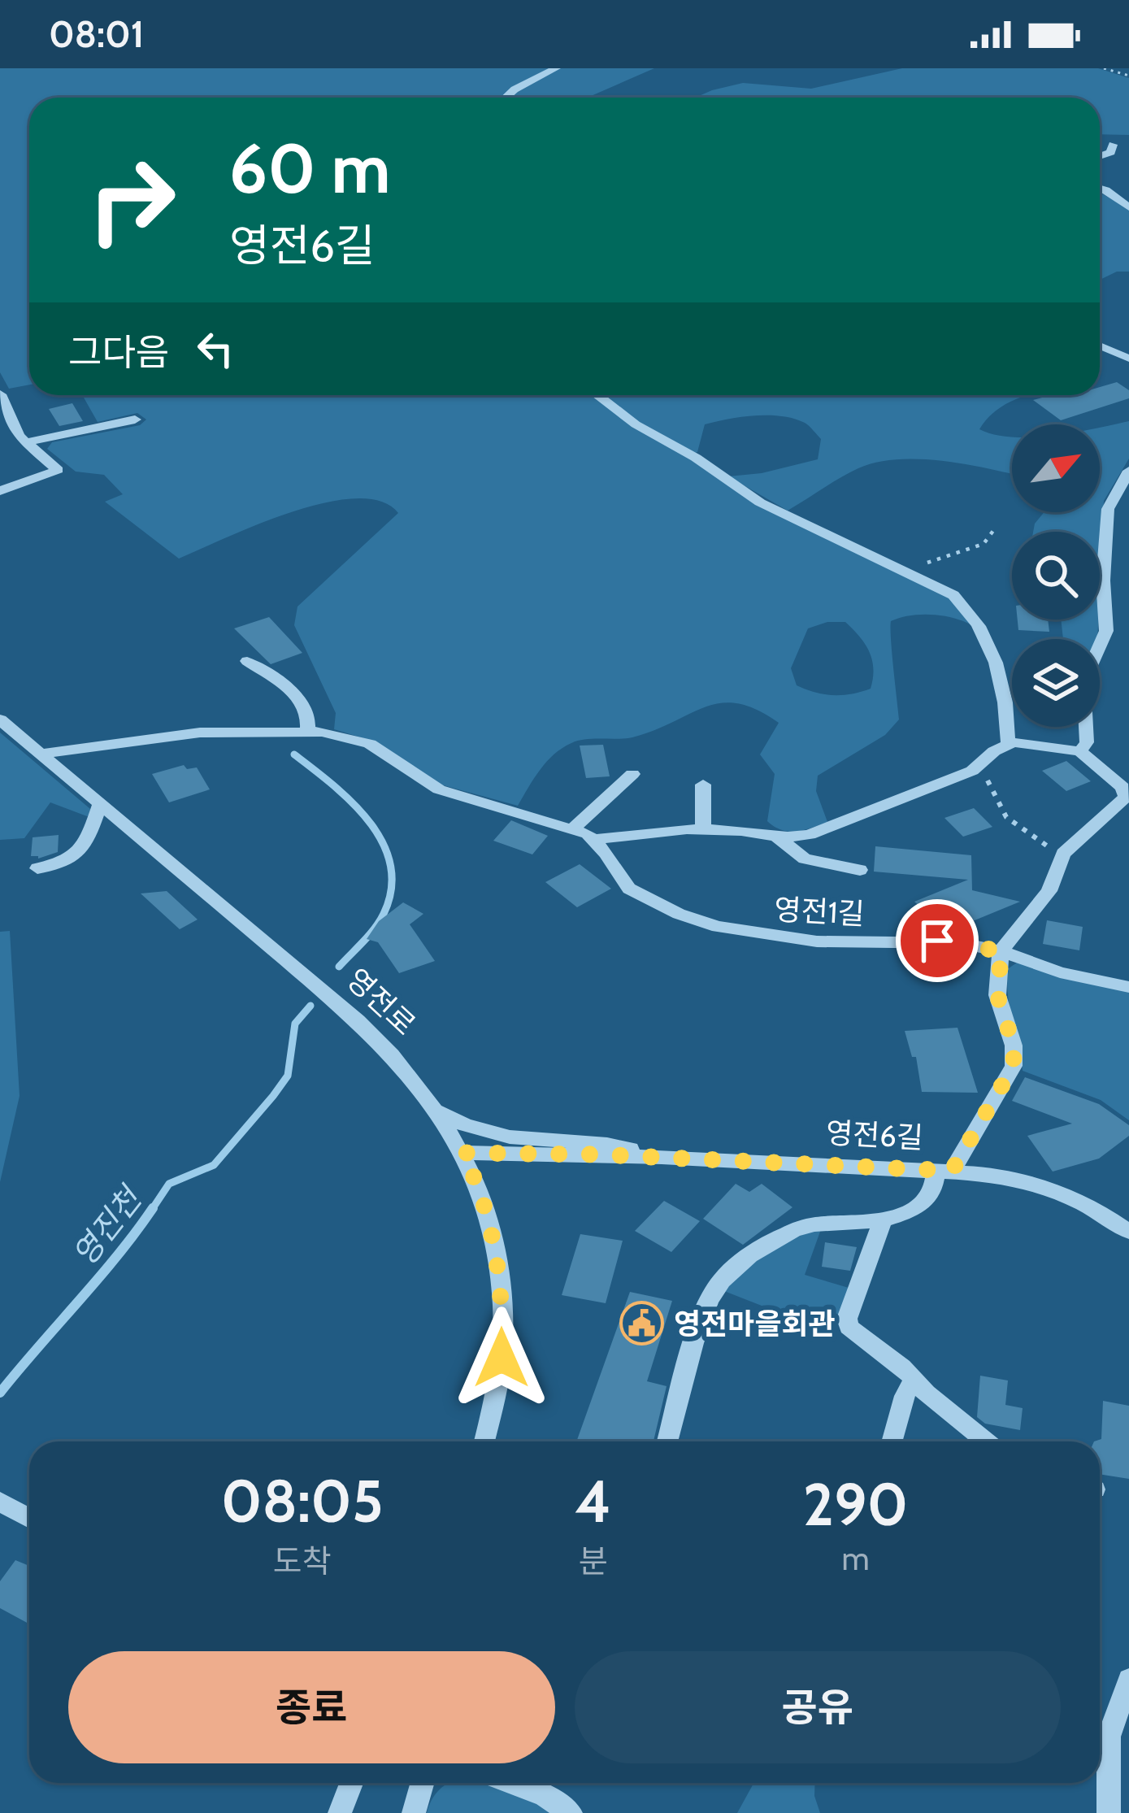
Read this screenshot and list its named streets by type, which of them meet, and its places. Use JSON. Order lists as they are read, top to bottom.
{
  "streets": {
    "street": ["영전1길", "영전로", "영전6길"]
  },
  "crossings": [
    ["영전1길", "영전로"],
    ["영전로", "영전6길"]
  ],
  "water": ["영진천"],
  "places": {
    "public building": ["영전마을회관"]
  },
  "north": "top right",
  "page": {
    "status": "08:01",
    "turn": ["60 m", "영전6길"],
    "then": "그다음",
    "eta": [
      "08:05",
      "도착",
      "4",
      "분",
      "290",
      "m"
    ],
    "buttons": ["종료", "공유"]
  }
}
